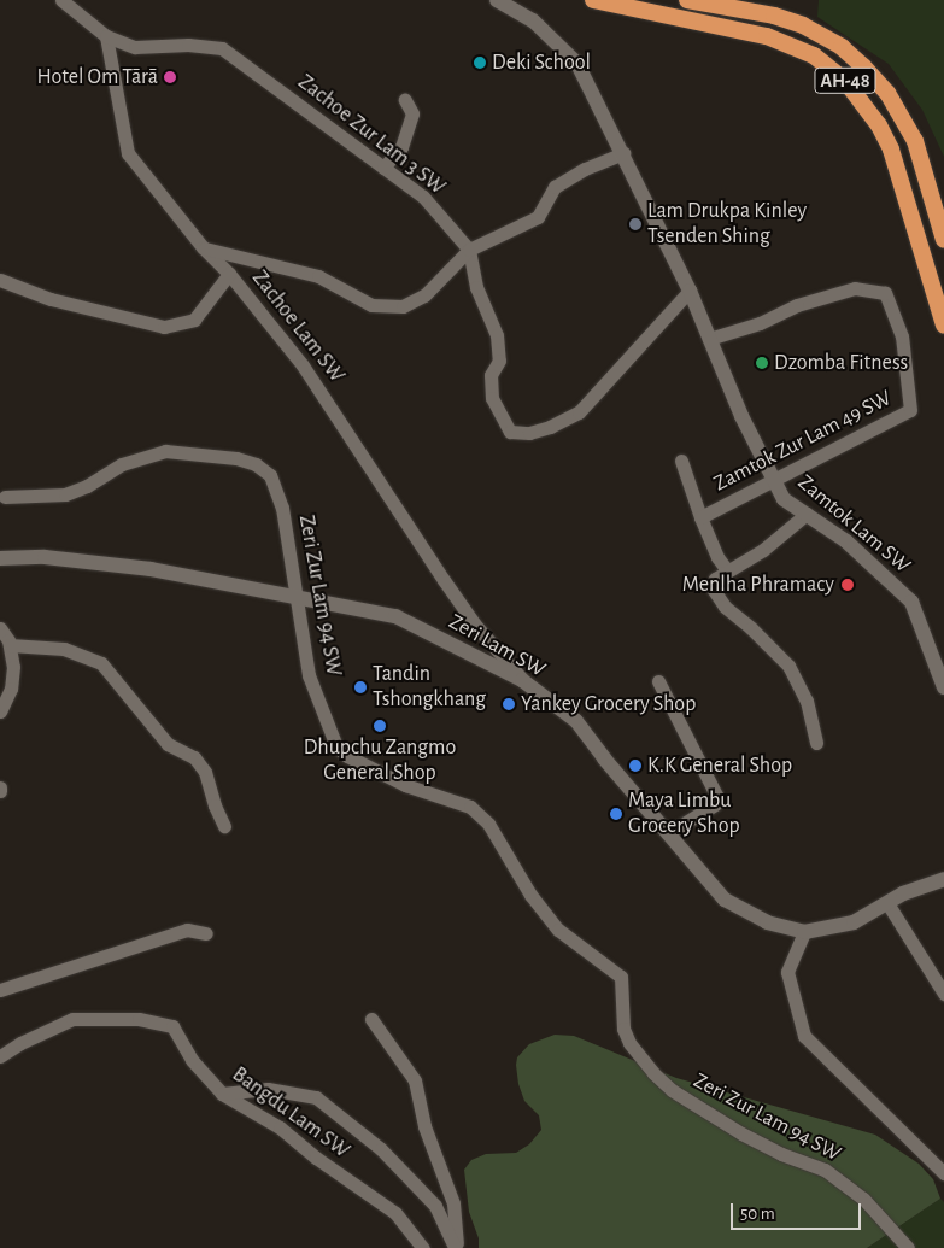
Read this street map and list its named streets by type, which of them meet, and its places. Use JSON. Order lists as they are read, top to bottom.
{
  "streets": {
    "highway": ["AH-48"],
    "street": [
      "Zachoe Zur Lam 3 SW",
      "Zachoe Lam SW",
      "Zamtok Zur Lam 49 SW",
      "Zamtok Lam SW",
      "Zeri Zur Lam 94 SW",
      "Zeri Lam SW",
      "Bangdu Lam SW"
    ]
  },
  "crossings": [
    ["Zachoe Zur Lam 3 SW", "Zachoe Lam SW"],
    ["Zachoe Zur Lam 3 SW", "Zamtok Lam SW"],
    ["Zachoe Lam SW", "Zeri Lam SW"],
    ["Zamtok Zur Lam 49 SW", "Zamtok Lam SW"],
    ["Zeri Zur Lam 94 SW", "Zeri Lam SW"]
  ],
  "places": [
    "Deki School",
    "Hotel Om Tārā",
    "Lam Drukpa Kinley Tsenden Shing",
    "Dzomba Fitness",
    "Menlha Phramacy",
    "Tandin Tshongkhang",
    "Yankey Grocery Shop",
    "Dhupchu Zangmo General Shop",
    "K.K General Shop",
    "Maya Limbu Grocery Shop"
  ],
  "scale_bar": "50 m"
}
